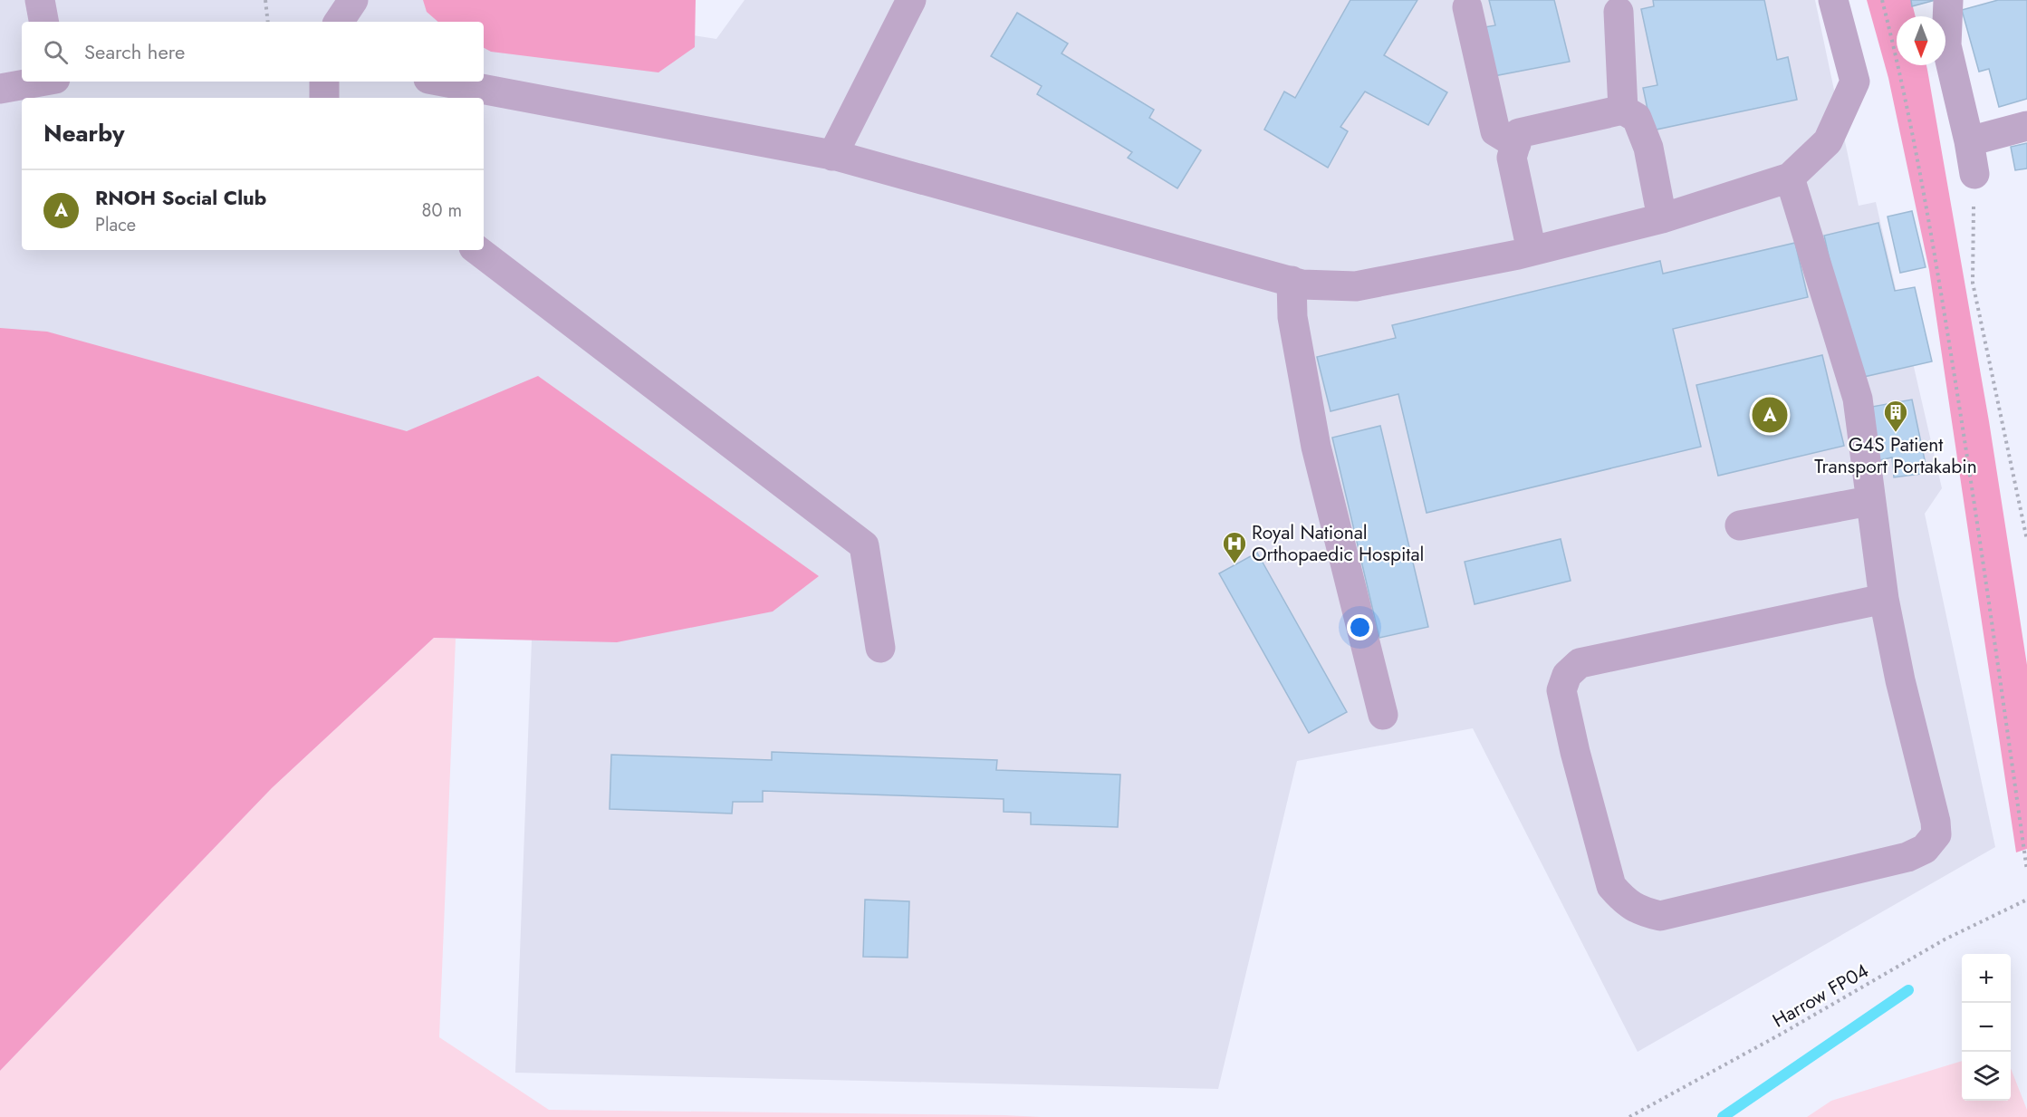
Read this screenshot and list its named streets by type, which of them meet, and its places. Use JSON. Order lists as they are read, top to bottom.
{
  "streets": {
    "path": ["Harrow FP04"]
  },
  "places": {
    "building": ["G4S Patient Transport Portakabin"],
    "hospital": ["Royal National Orthopaedic Hospital"]
  },
  "north": "bottom",
  "page": {
    "search": "Search here",
    "heading": "Nearby",
    "list": [
      {
        "mark": "A",
        "name": "RNOH Social Club",
        "note": "Place",
        "value": "80 m"
      }
    ],
    "pins": "A",
    "map_buttons": ["+", "−"]
  }
}
